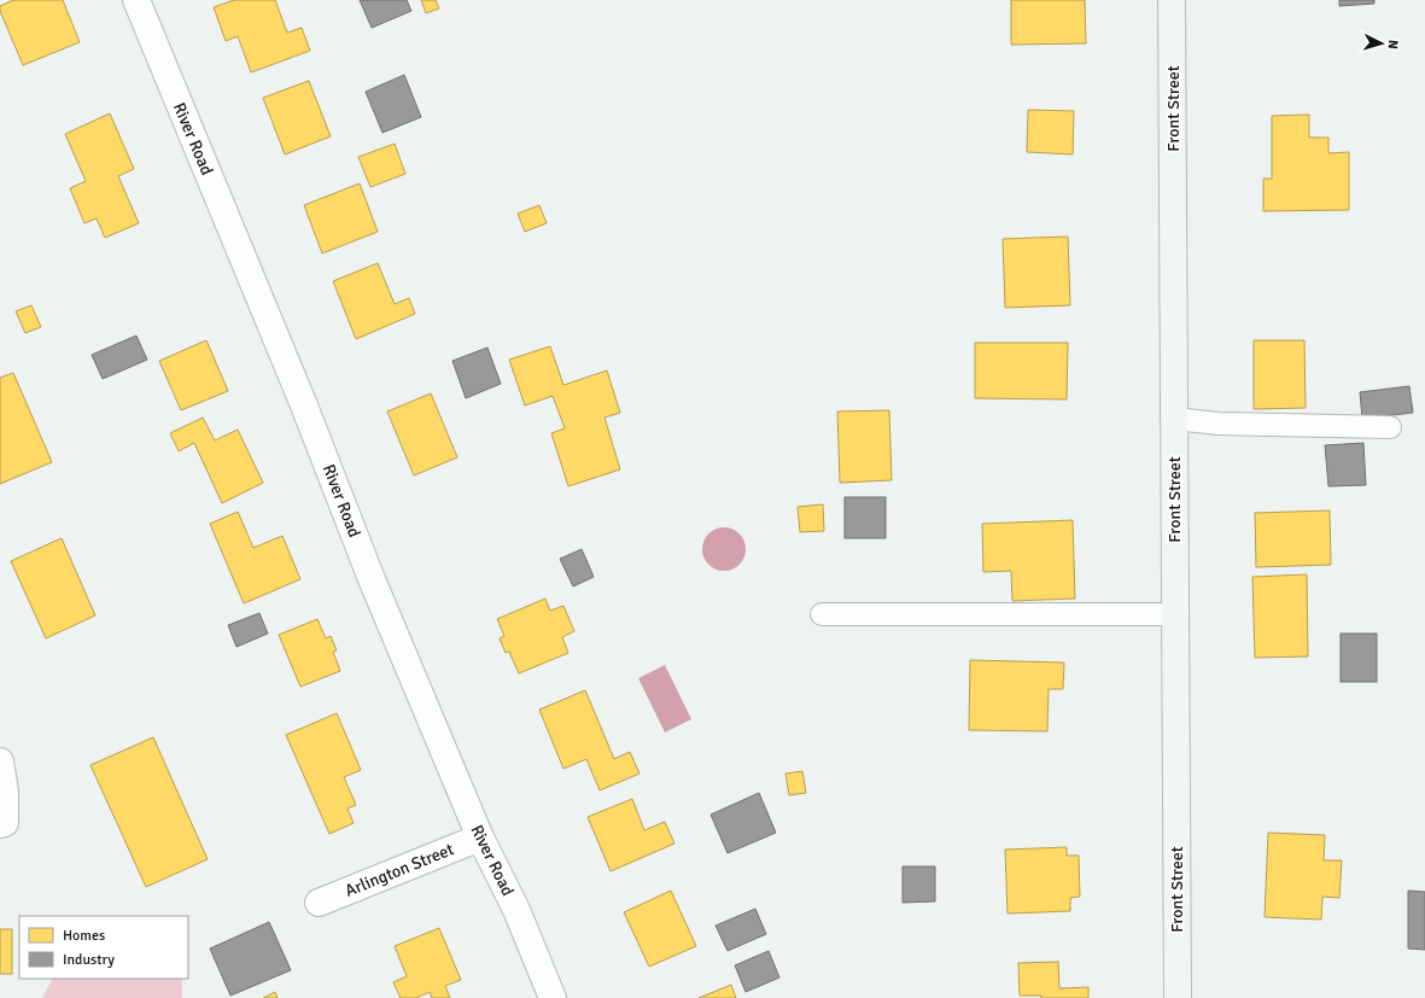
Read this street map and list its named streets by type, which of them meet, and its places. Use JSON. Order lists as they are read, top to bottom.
{
  "streets": {
    "main road": ["Front Street"],
    "street": ["River Road", "Arlington Street"]
  },
  "crossings": [
    ["River Road", "Arlington Street"]
  ],
  "legend": ["Homes", "Industry"],
  "north": "right"
}
